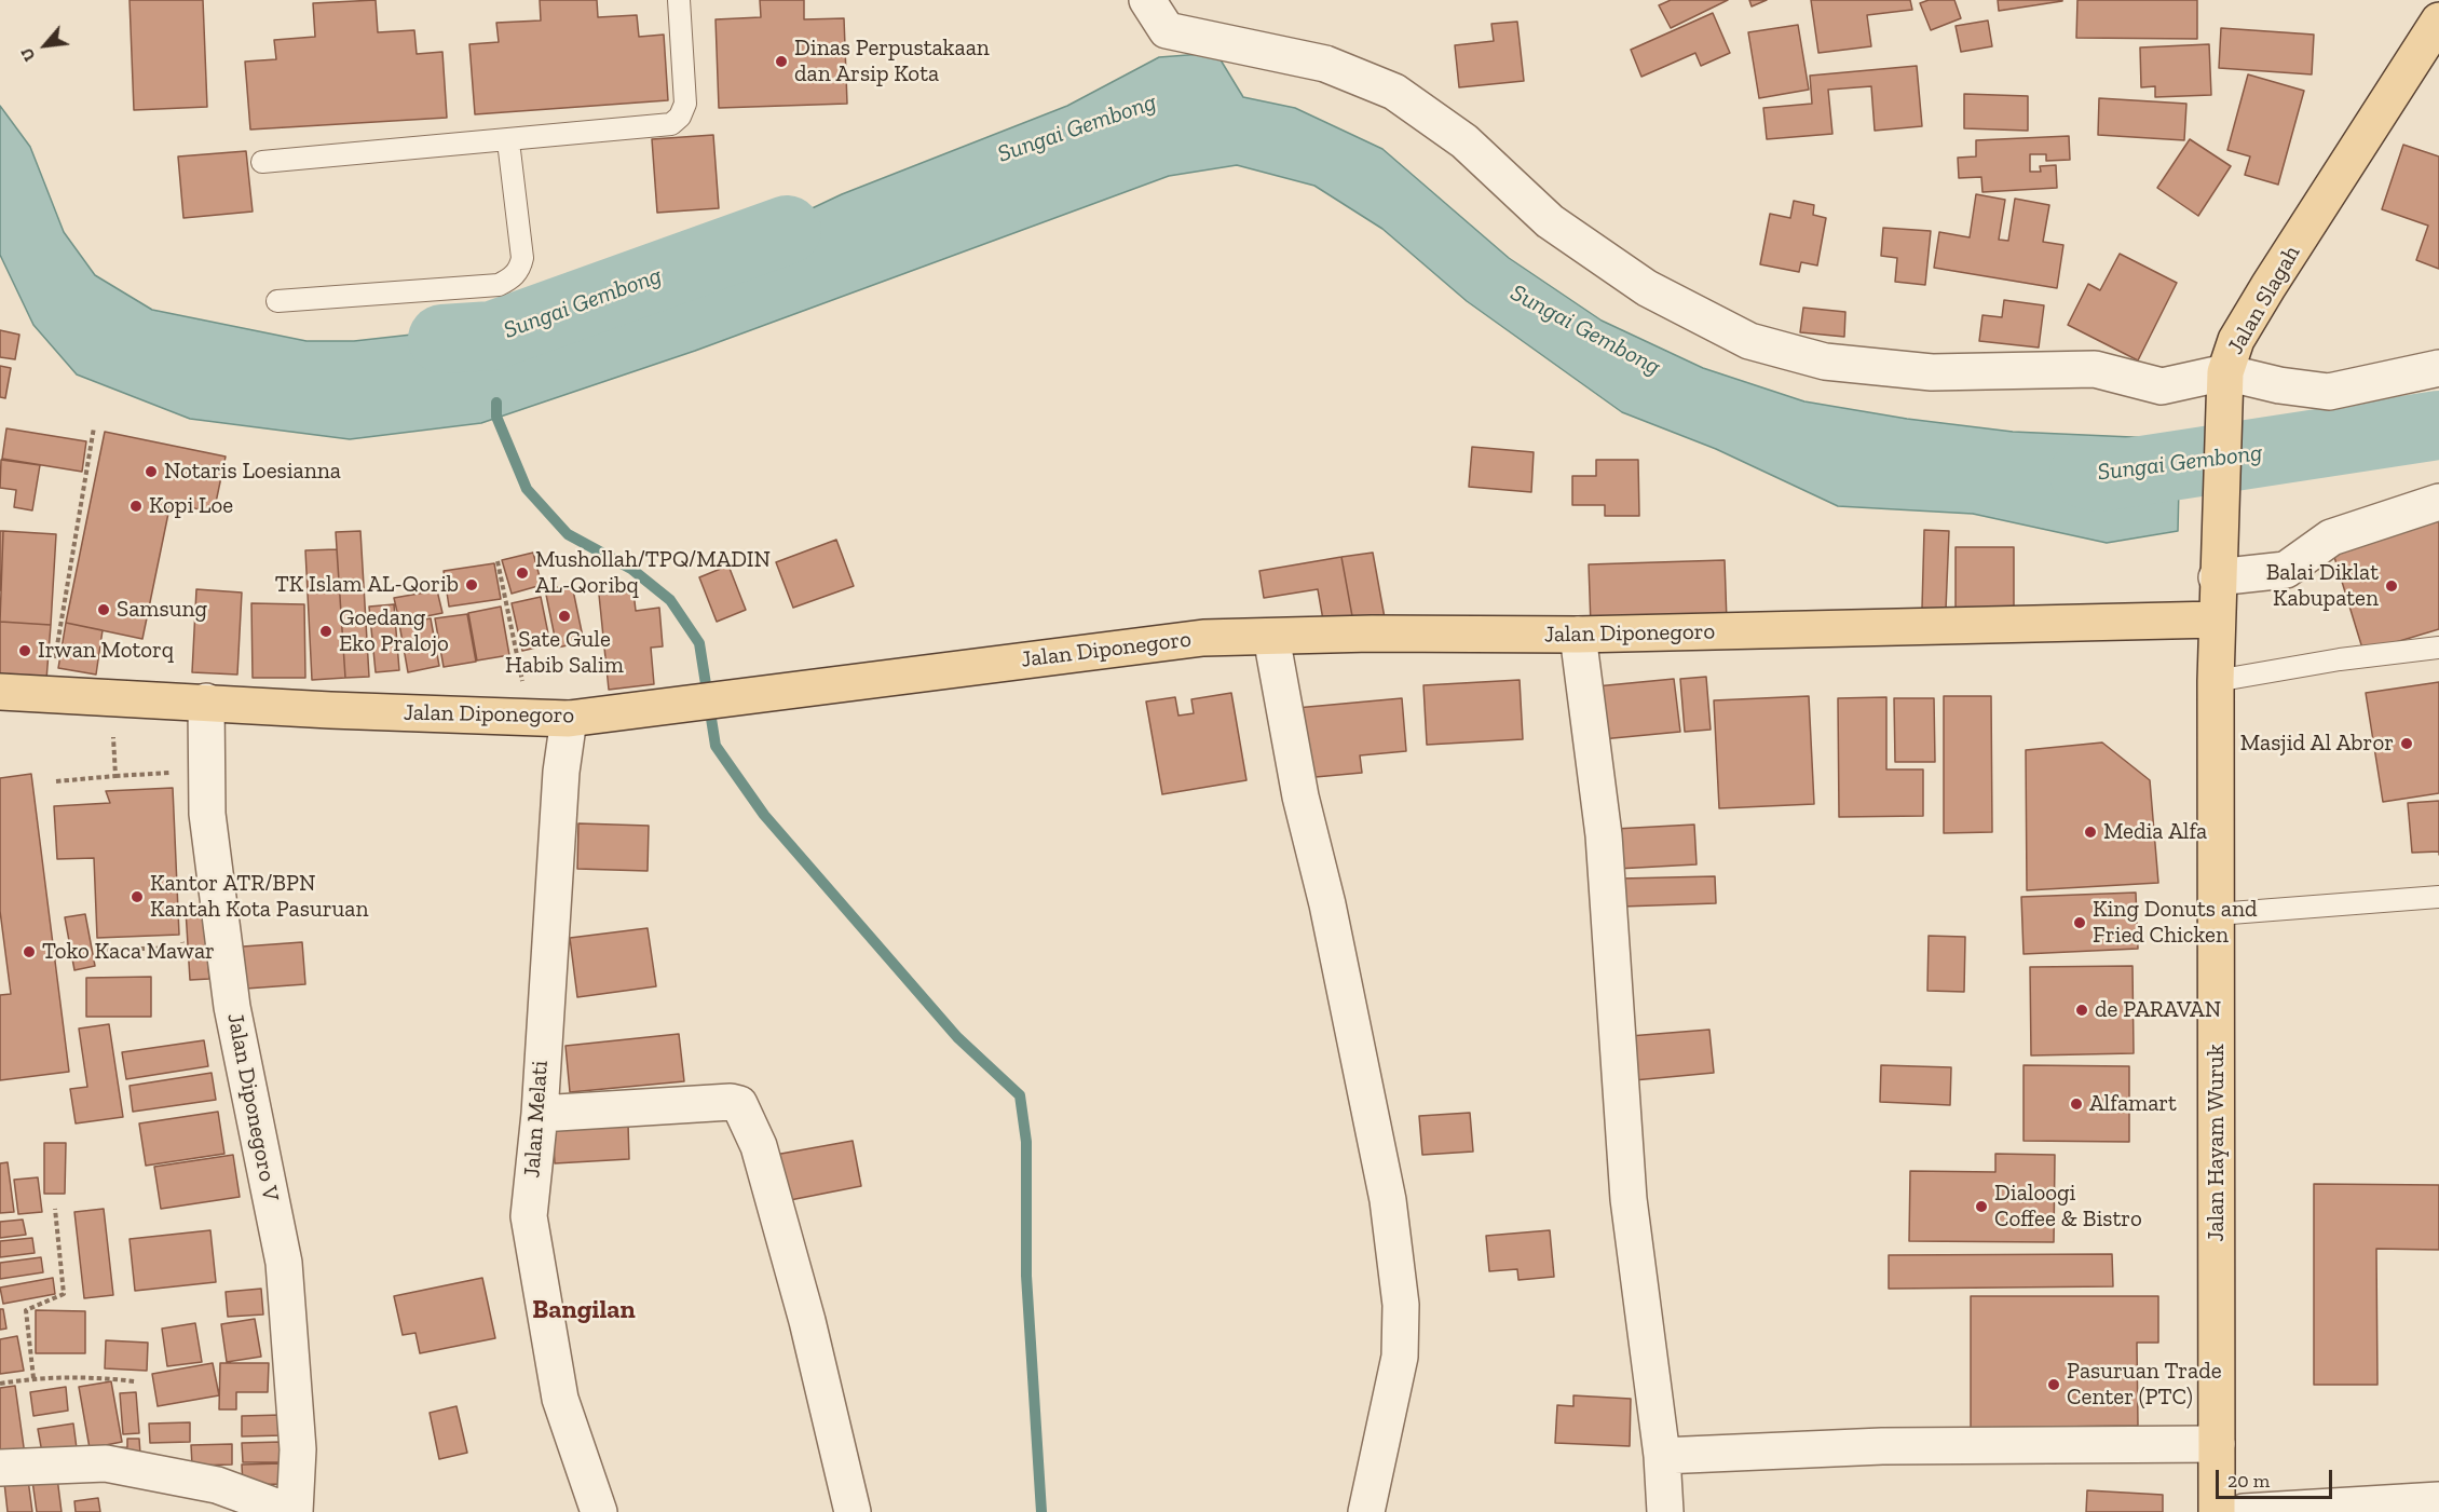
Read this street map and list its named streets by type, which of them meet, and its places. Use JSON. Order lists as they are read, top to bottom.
{
  "streets": {
    "main road": ["Jalan Slagah", "Jalan Diponegoro", "Jalan Hayam Wuruk"],
    "street": ["Jalan Diponegoro V", "Jalan Melati"]
  },
  "crossings": [
    ["Jalan Slagah", "Jalan Diponegoro"],
    ["Jalan Slagah", "Jalan Hayam Wuruk"],
    ["Jalan Diponegoro", "Jalan Diponegoro V"],
    ["Jalan Diponegoro", "Jalan Melati"],
    ["Jalan Diponegoro", "Jalan Hayam Wuruk"]
  ],
  "districts": ["Bangilan"],
  "water": ["Sungai Gembong"],
  "places": [
    "Dinas Perpustakaan dan Arsip Kota",
    "Notaris Loesianna",
    "Kopi Loe",
    "Mushollah/TPQ/MADIN AL-Qoribq",
    "TK Islam AL-Qorib",
    "Balai Diklat Kabupaten",
    "Samsung",
    "Sate Gule Habib Salim",
    "Goedang Eko Pralojo",
    "Irwan Motorq",
    "Masjid Al Abror",
    "Media Alfa",
    "Kantor ATR/BPN Kantah Kota Pasuruan",
    "King Donuts and Fried Chicken",
    "Toko Kaca Mawar",
    "de PARAVAN",
    "Alfamart",
    "Dialoogi Coffee & Bistro",
    "Pasuruan Trade Center (PTC)"
  ],
  "scale_bar": "20 m",
  "north": "bottom left"
}
